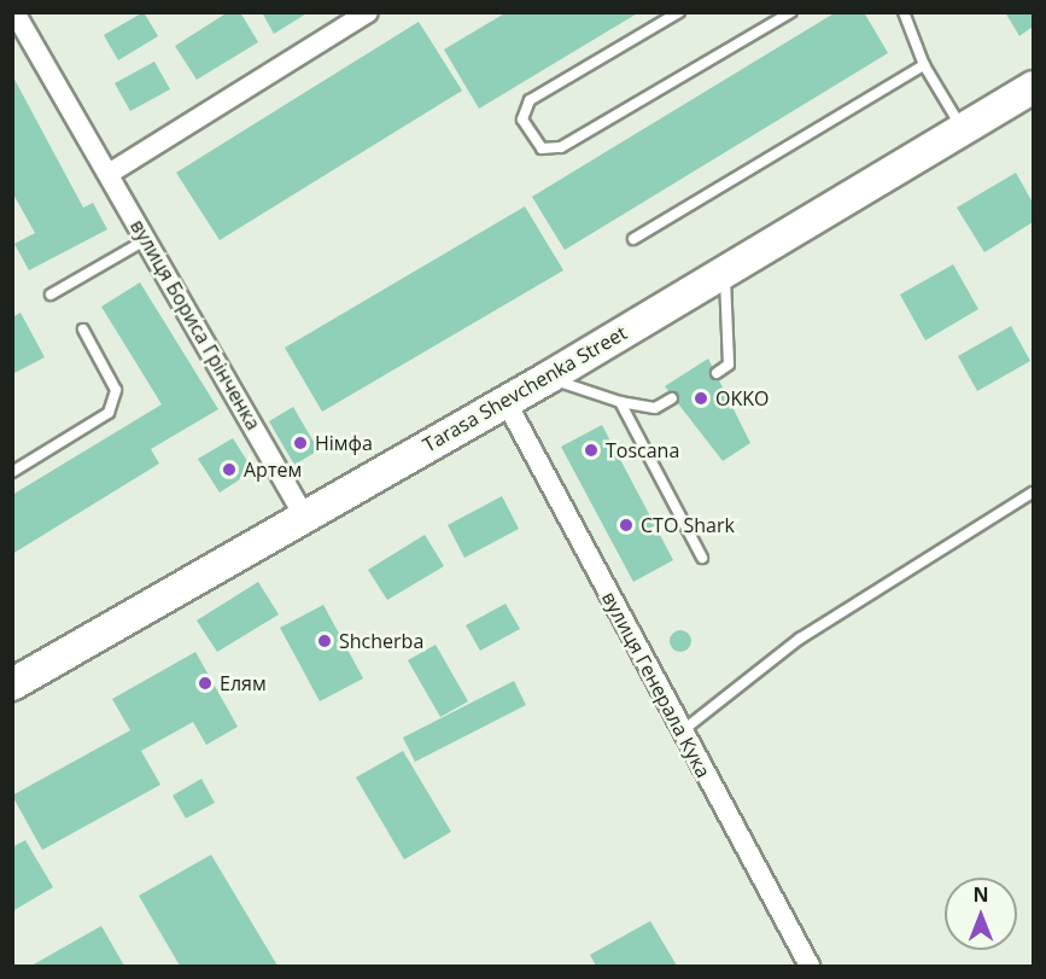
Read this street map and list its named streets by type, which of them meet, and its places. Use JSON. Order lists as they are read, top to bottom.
{
  "streets": {
    "main road": ["Tarasa Shevchenka Street"],
    "street": ["вулиця Бориса Грінченка", "вулиця Генерала Кука"]
  },
  "crossings": [
    ["вулиця Бориса Грінченка", "Tarasa Shevchenka Street"],
    ["Tarasa Shevchenka Street", "вулиця Генерала Кука"]
  ],
  "places": [
    "OKKO",
    "Німфа",
    "Toscana",
    "Артем",
    "СТО Shark",
    "Shcherba",
    "Елям"
  ],
  "north": "top"
}
